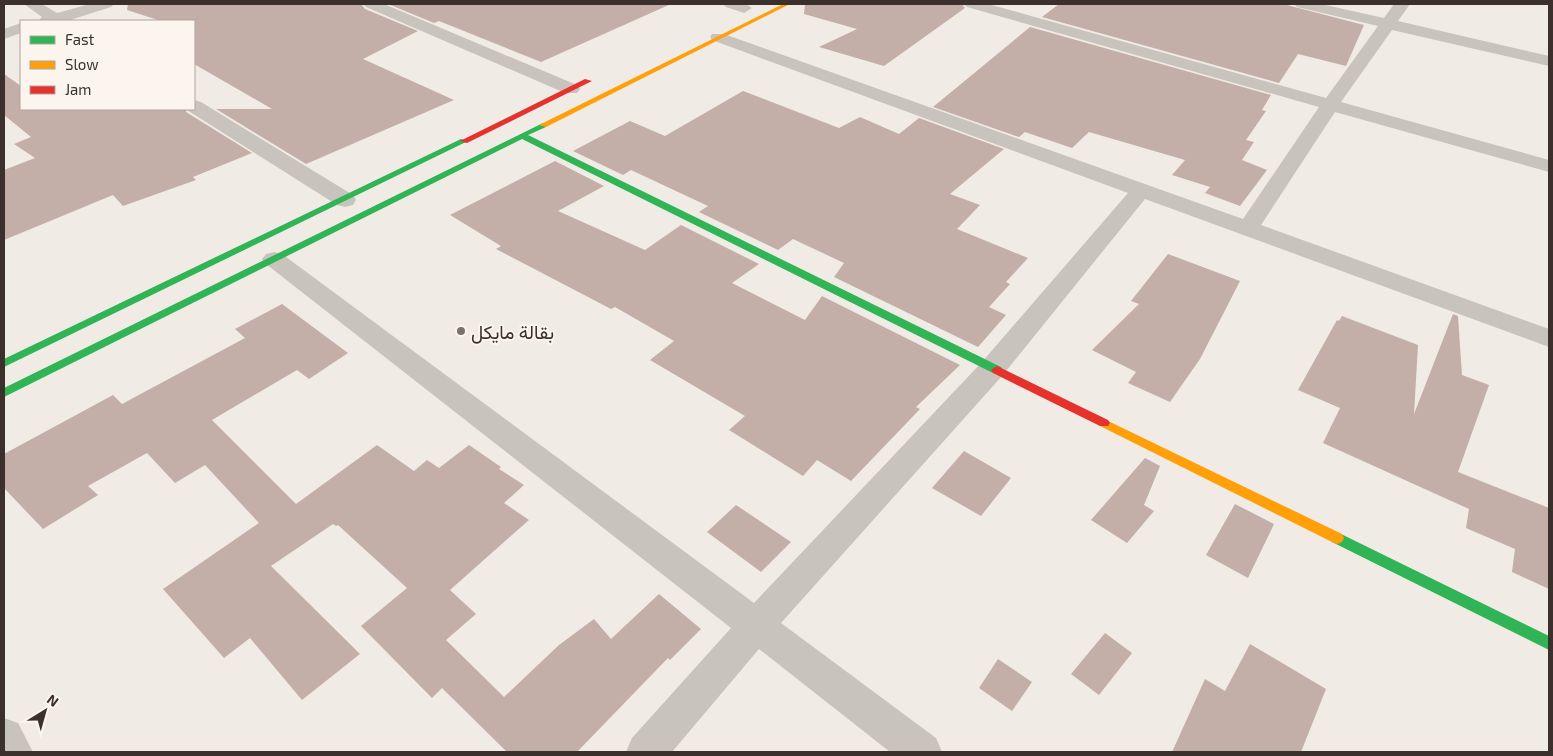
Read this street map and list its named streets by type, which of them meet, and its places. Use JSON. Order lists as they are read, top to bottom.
{
  "places": ["بقالة مايكل"],
  "legend": ["Fast", "Slow", "Jam"],
  "north": "top right"
}
